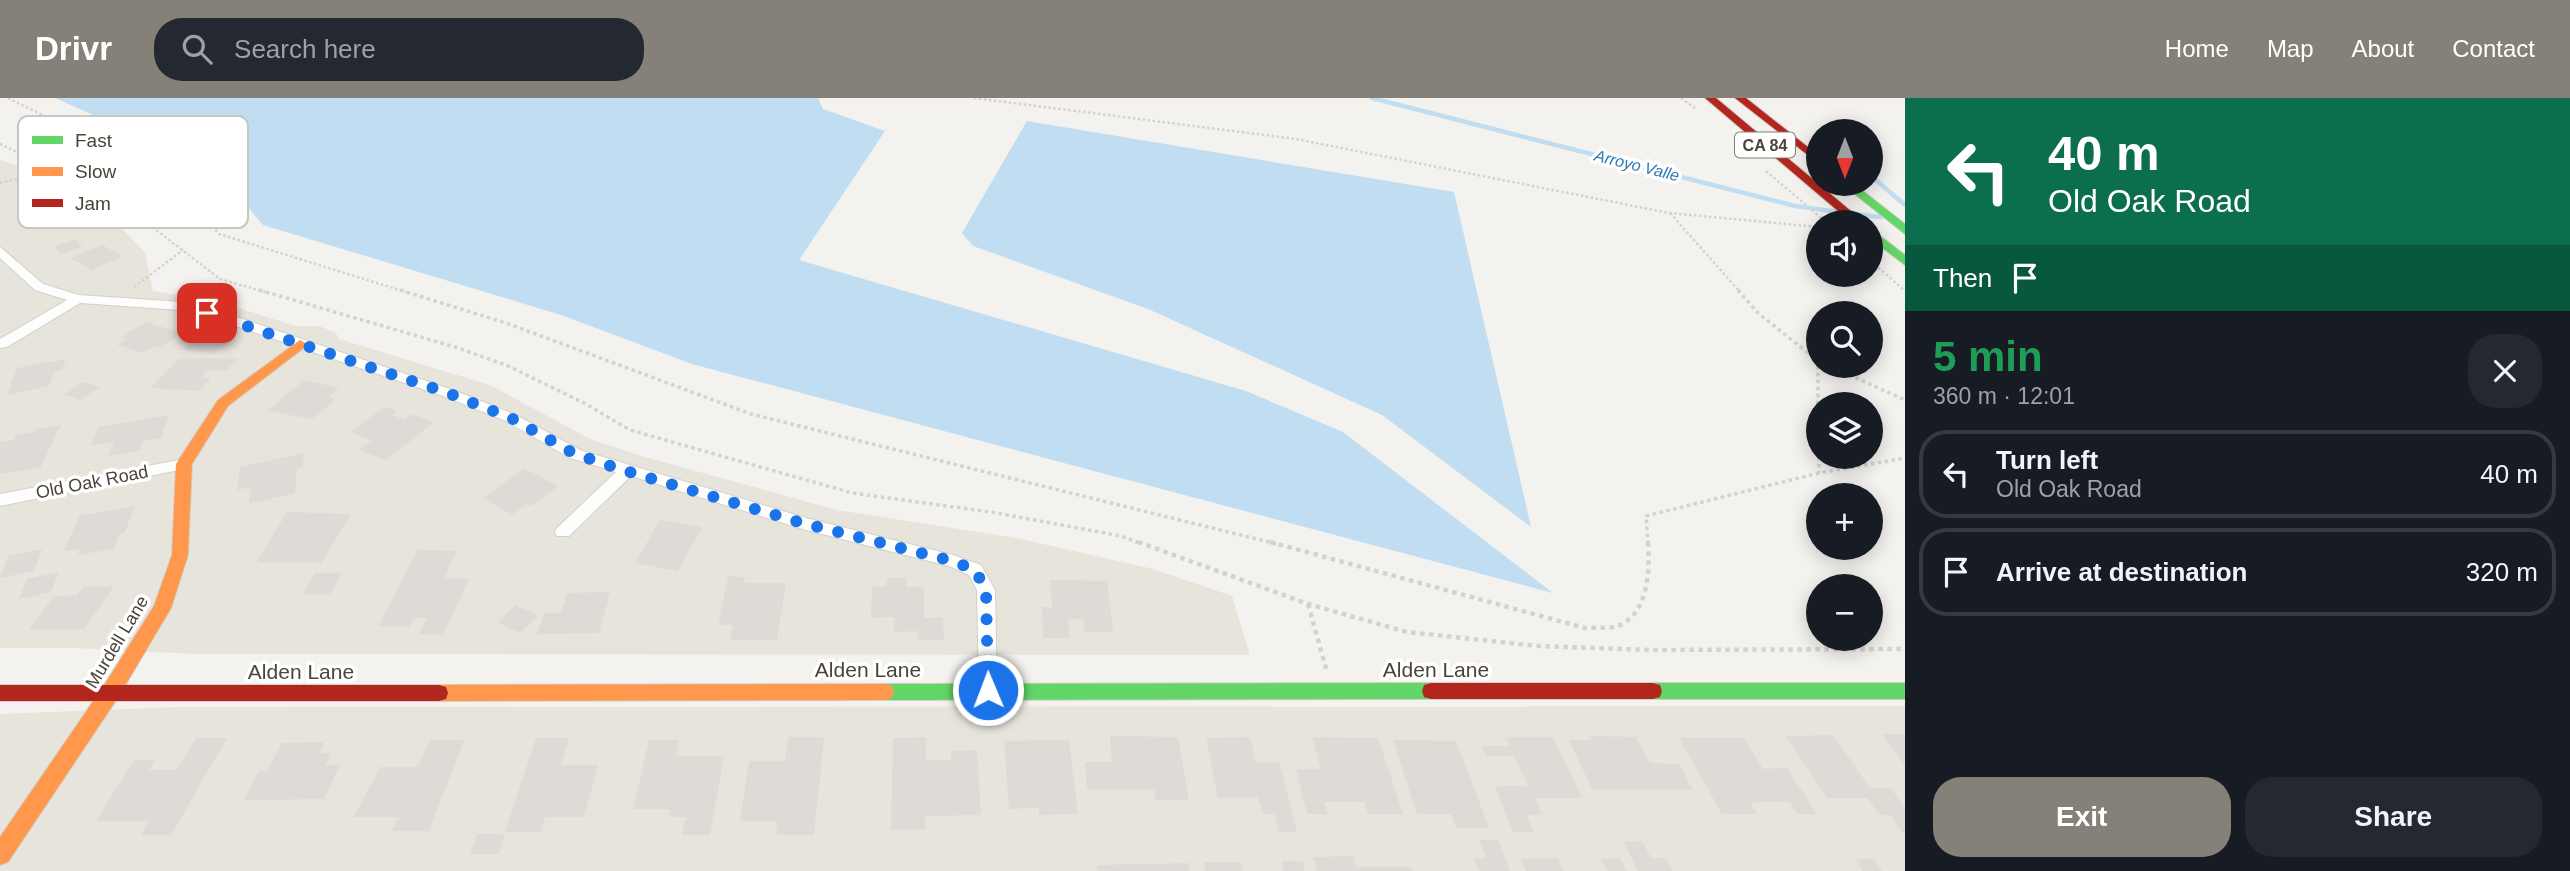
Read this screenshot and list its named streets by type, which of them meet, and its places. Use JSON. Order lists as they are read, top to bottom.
{
  "streets": {
    "main road": ["CA 84", "Murdell Lane", "Alden Lane"],
    "street": ["Old Oak Road"]
  },
  "crossings": [
    ["Old Oak Road", "Murdell Lane"],
    ["Murdell Lane", "Alden Lane"]
  ],
  "water": ["Arroyo Valle"],
  "legend": ["Fast", "Slow", "Jam"],
  "north": "bottom",
  "page": {
    "header": "Drivr",
    "search": "Search here",
    "nav": [
      "Home",
      "Map",
      "About",
      "Contact"
    ],
    "turn": ["40 m", "Old Oak Road"],
    "map_buttons": ["+", "−"],
    "then": "Then",
    "heading": ["5 min", "360 m · 12:01"],
    "list": [
      {
        "name": "Turn left",
        "note": "Old Oak Road",
        "value": "40 m"
      },
      {
        "name": "Arrive at destination",
        "value": "320 m"
      }
    ],
    "buttons": ["Exit", "Share"]
  }
}
